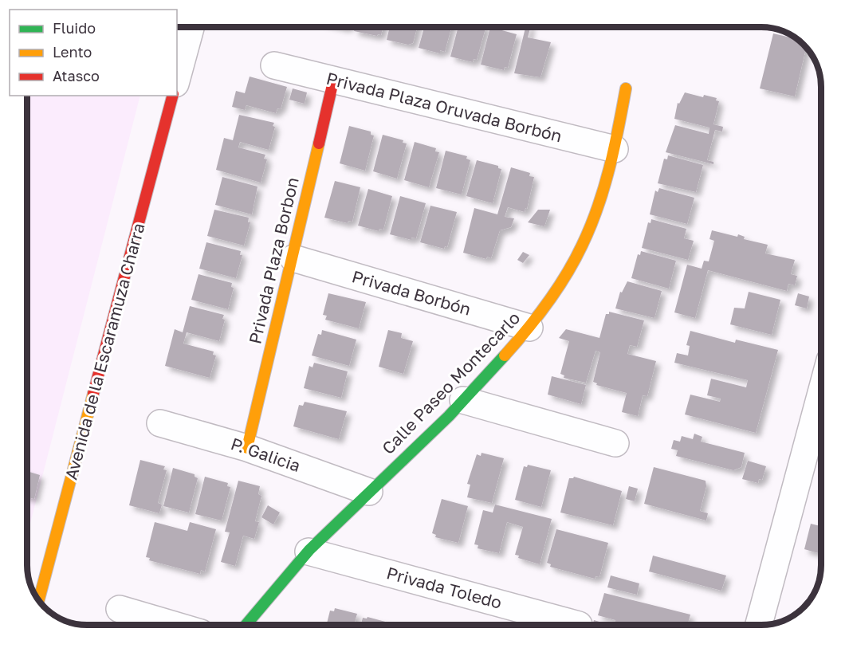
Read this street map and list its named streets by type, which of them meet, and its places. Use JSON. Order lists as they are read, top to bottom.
{
  "streets": {
    "street": [
      "Privada Plaza Oruvada Borbón",
      "Privada Plaza Borbon",
      "Privada Borbón",
      "Avenida de la Escaramuza Charra",
      "Calle Paseo Montecarlo",
      "P. Galicia",
      "Privada Toledo"
    ]
  },
  "crossings": [
    ["Privada Plaza Oruvada Borbón", "Privada Plaza Borbon"],
    ["Privada Plaza Oruvada Borbón", "Calle Paseo Montecarlo"],
    ["Privada Plaza Borbon", "Privada Borbón"],
    ["Privada Plaza Borbon", "P. Galicia"],
    ["Privada Borbón", "Calle Paseo Montecarlo"],
    ["Calle Paseo Montecarlo", "P. Galicia"],
    ["Calle Paseo Montecarlo", "Privada Toledo"]
  ],
  "legend": ["Fluido", "Lento", "Atasco"]
}
